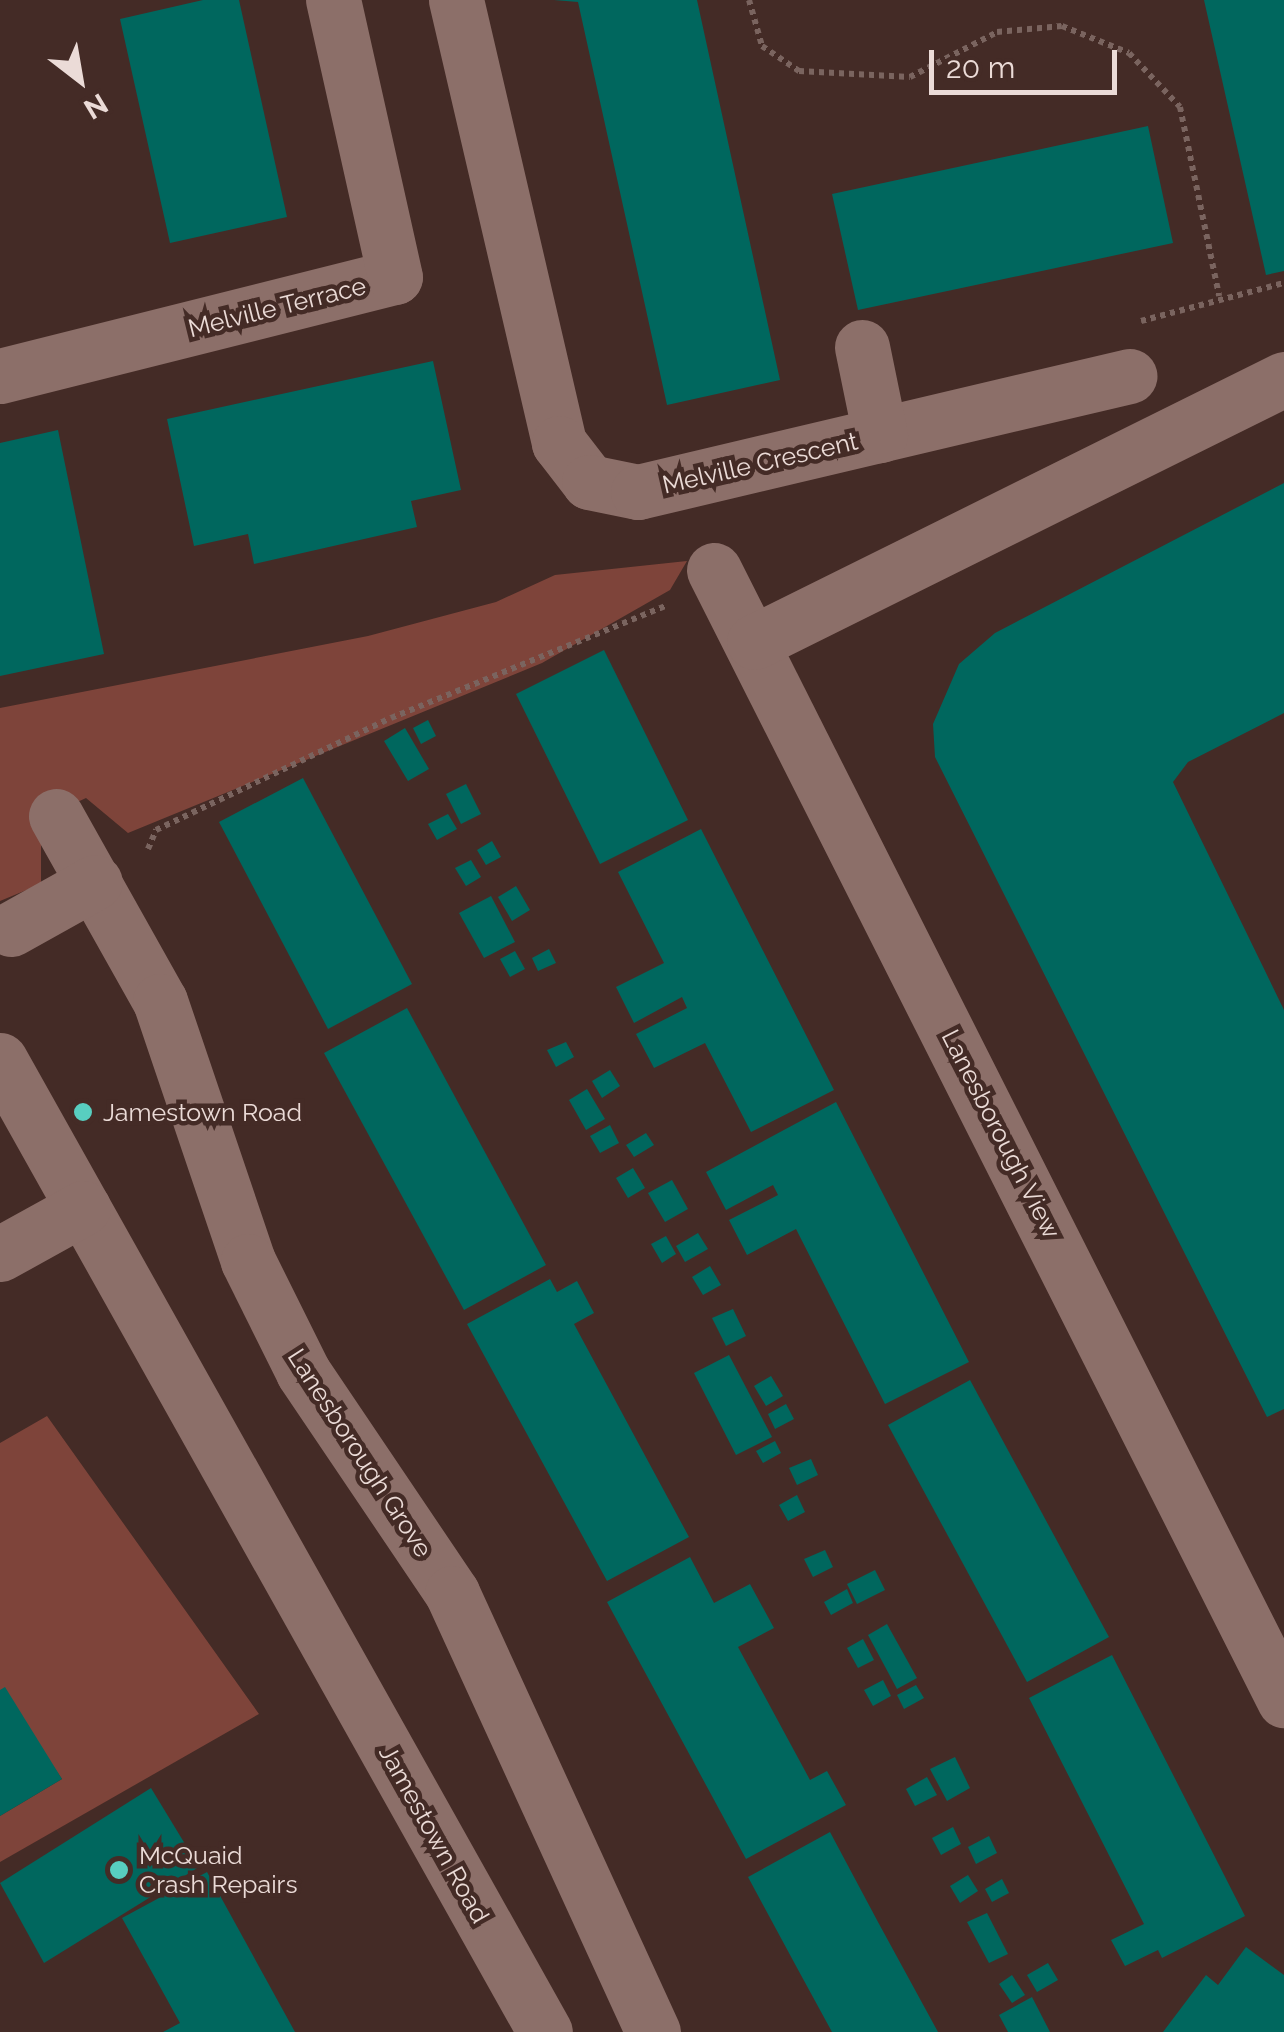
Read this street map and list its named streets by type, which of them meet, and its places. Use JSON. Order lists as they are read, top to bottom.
{
  "streets": {
    "street": [
      "Melville Terrace",
      "Melville Crescent",
      "Lanesborough View",
      "Lanesborough Grove",
      "Jamestown Road"
    ]
  },
  "places": ["Jamestown Road", "McQuaid Crash Repairs"],
  "scale_bar": "20 m",
  "north": "bottom right"
}
